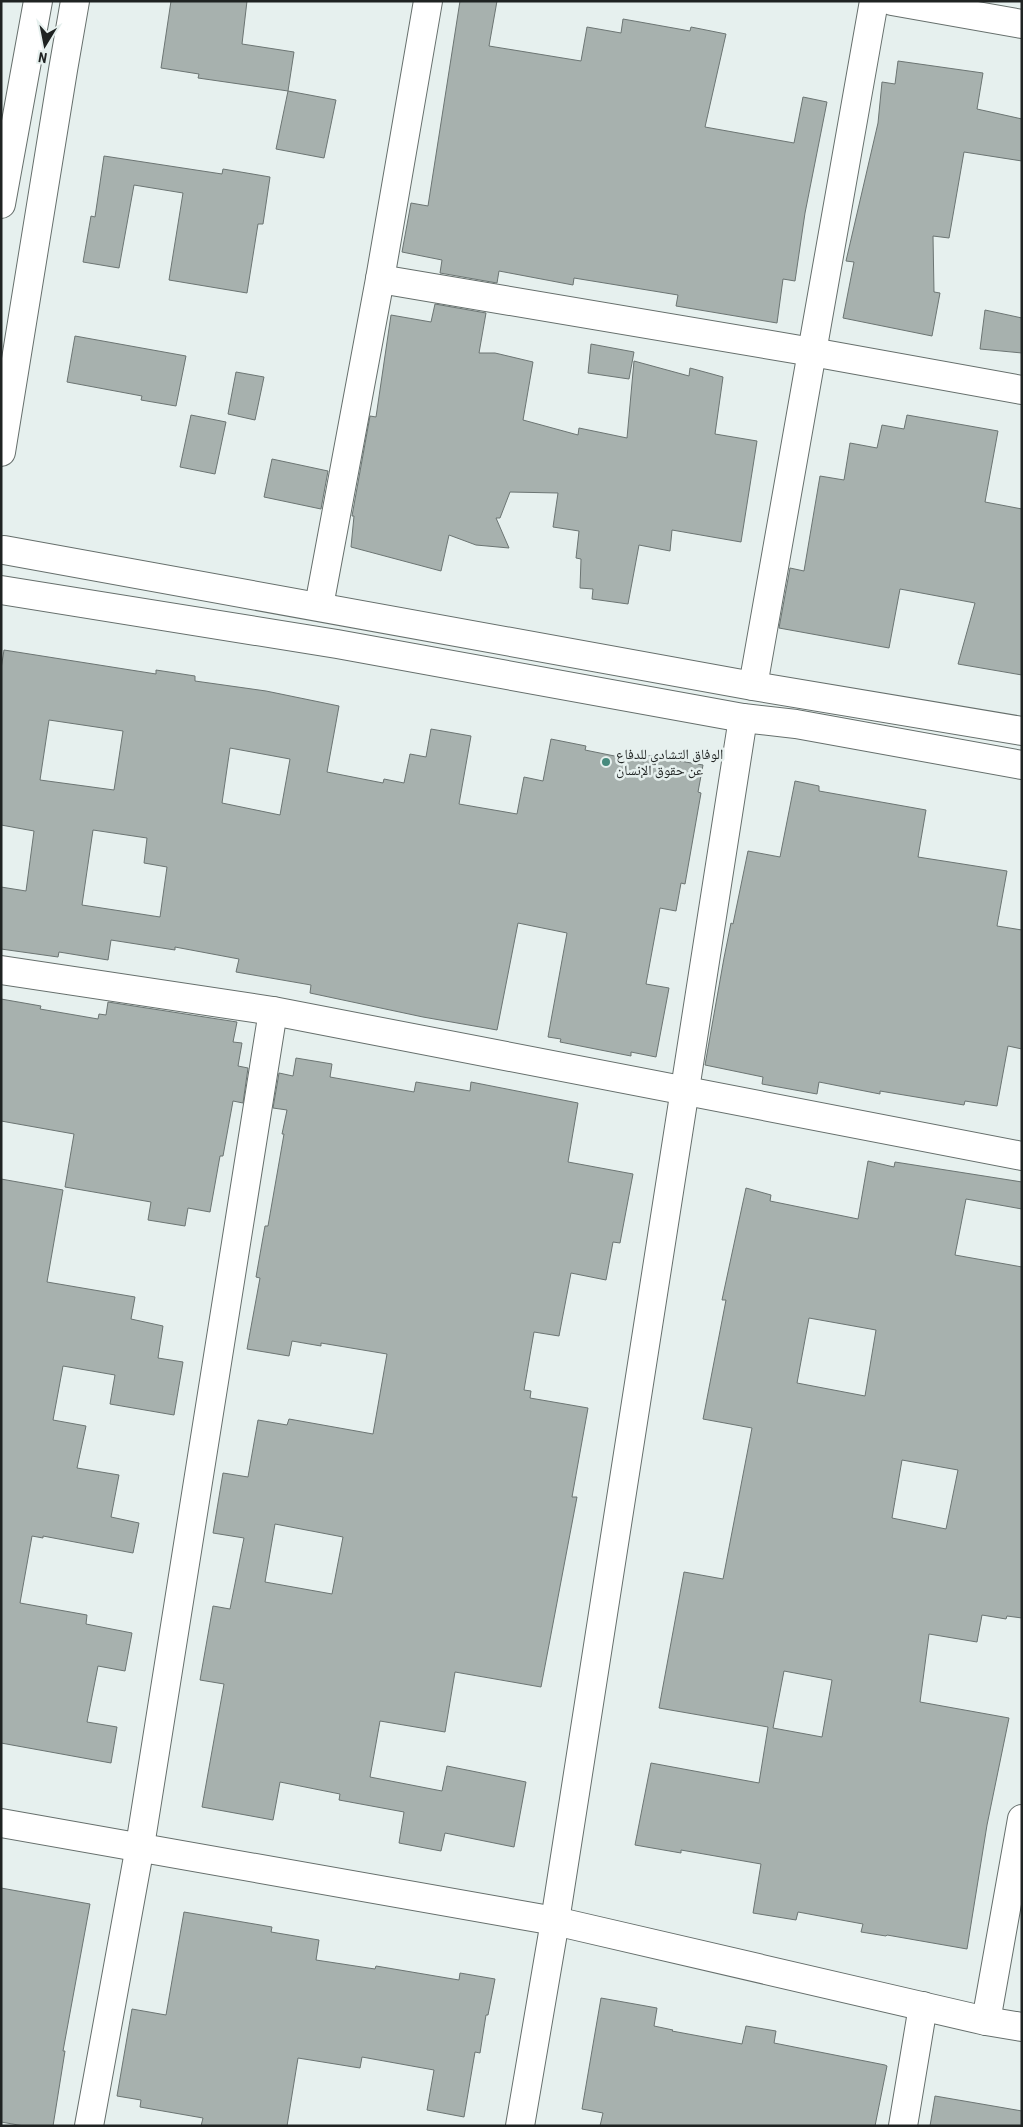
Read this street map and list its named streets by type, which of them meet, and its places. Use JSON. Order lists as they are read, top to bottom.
{
  "places": ["الوفاق التشادي للدفاع عن حقوق الإنسان"],
  "north": "bottom"
}
